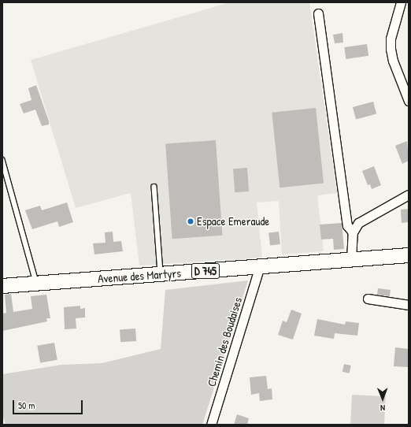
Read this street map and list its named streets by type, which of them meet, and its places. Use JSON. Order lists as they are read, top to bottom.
{
  "streets": {
    "main road": ["D 745", "Avenue des Martyrs"],
    "street": ["Chemin des Boudaises"]
  },
  "crossings": [
    ["Avenue des Martyrs", "Chemin des Boudaises"]
  ],
  "places": ["Espace Emeraude"],
  "scale_bar": "50 m",
  "north": "bottom"
}
